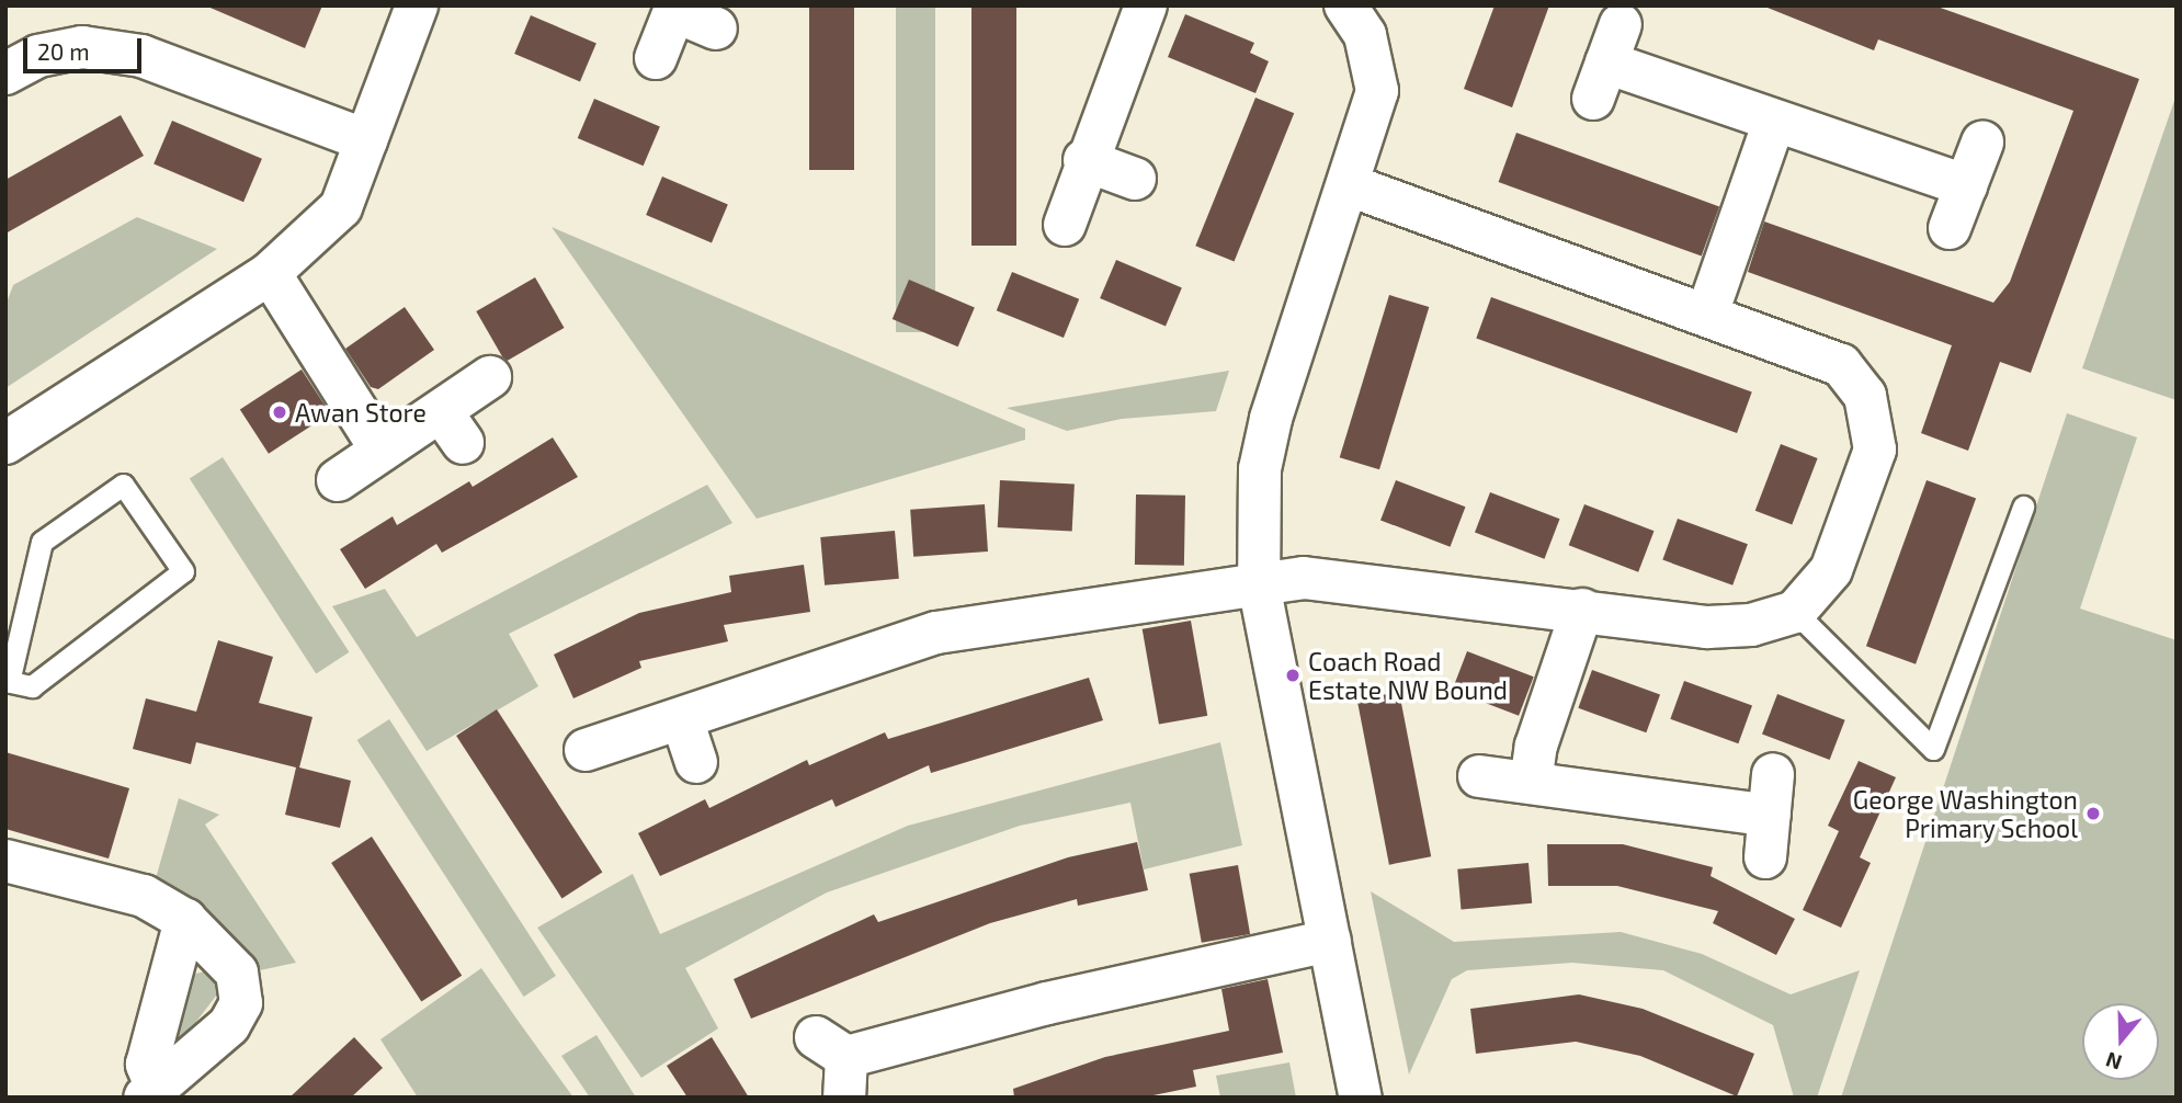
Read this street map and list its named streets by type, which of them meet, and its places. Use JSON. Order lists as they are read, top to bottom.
{
  "places": ["Awan Store", "Coach Road Estate NW Bound", "George Washington Primary School"],
  "scale_bar": "20 m",
  "north": "bottom"
}
